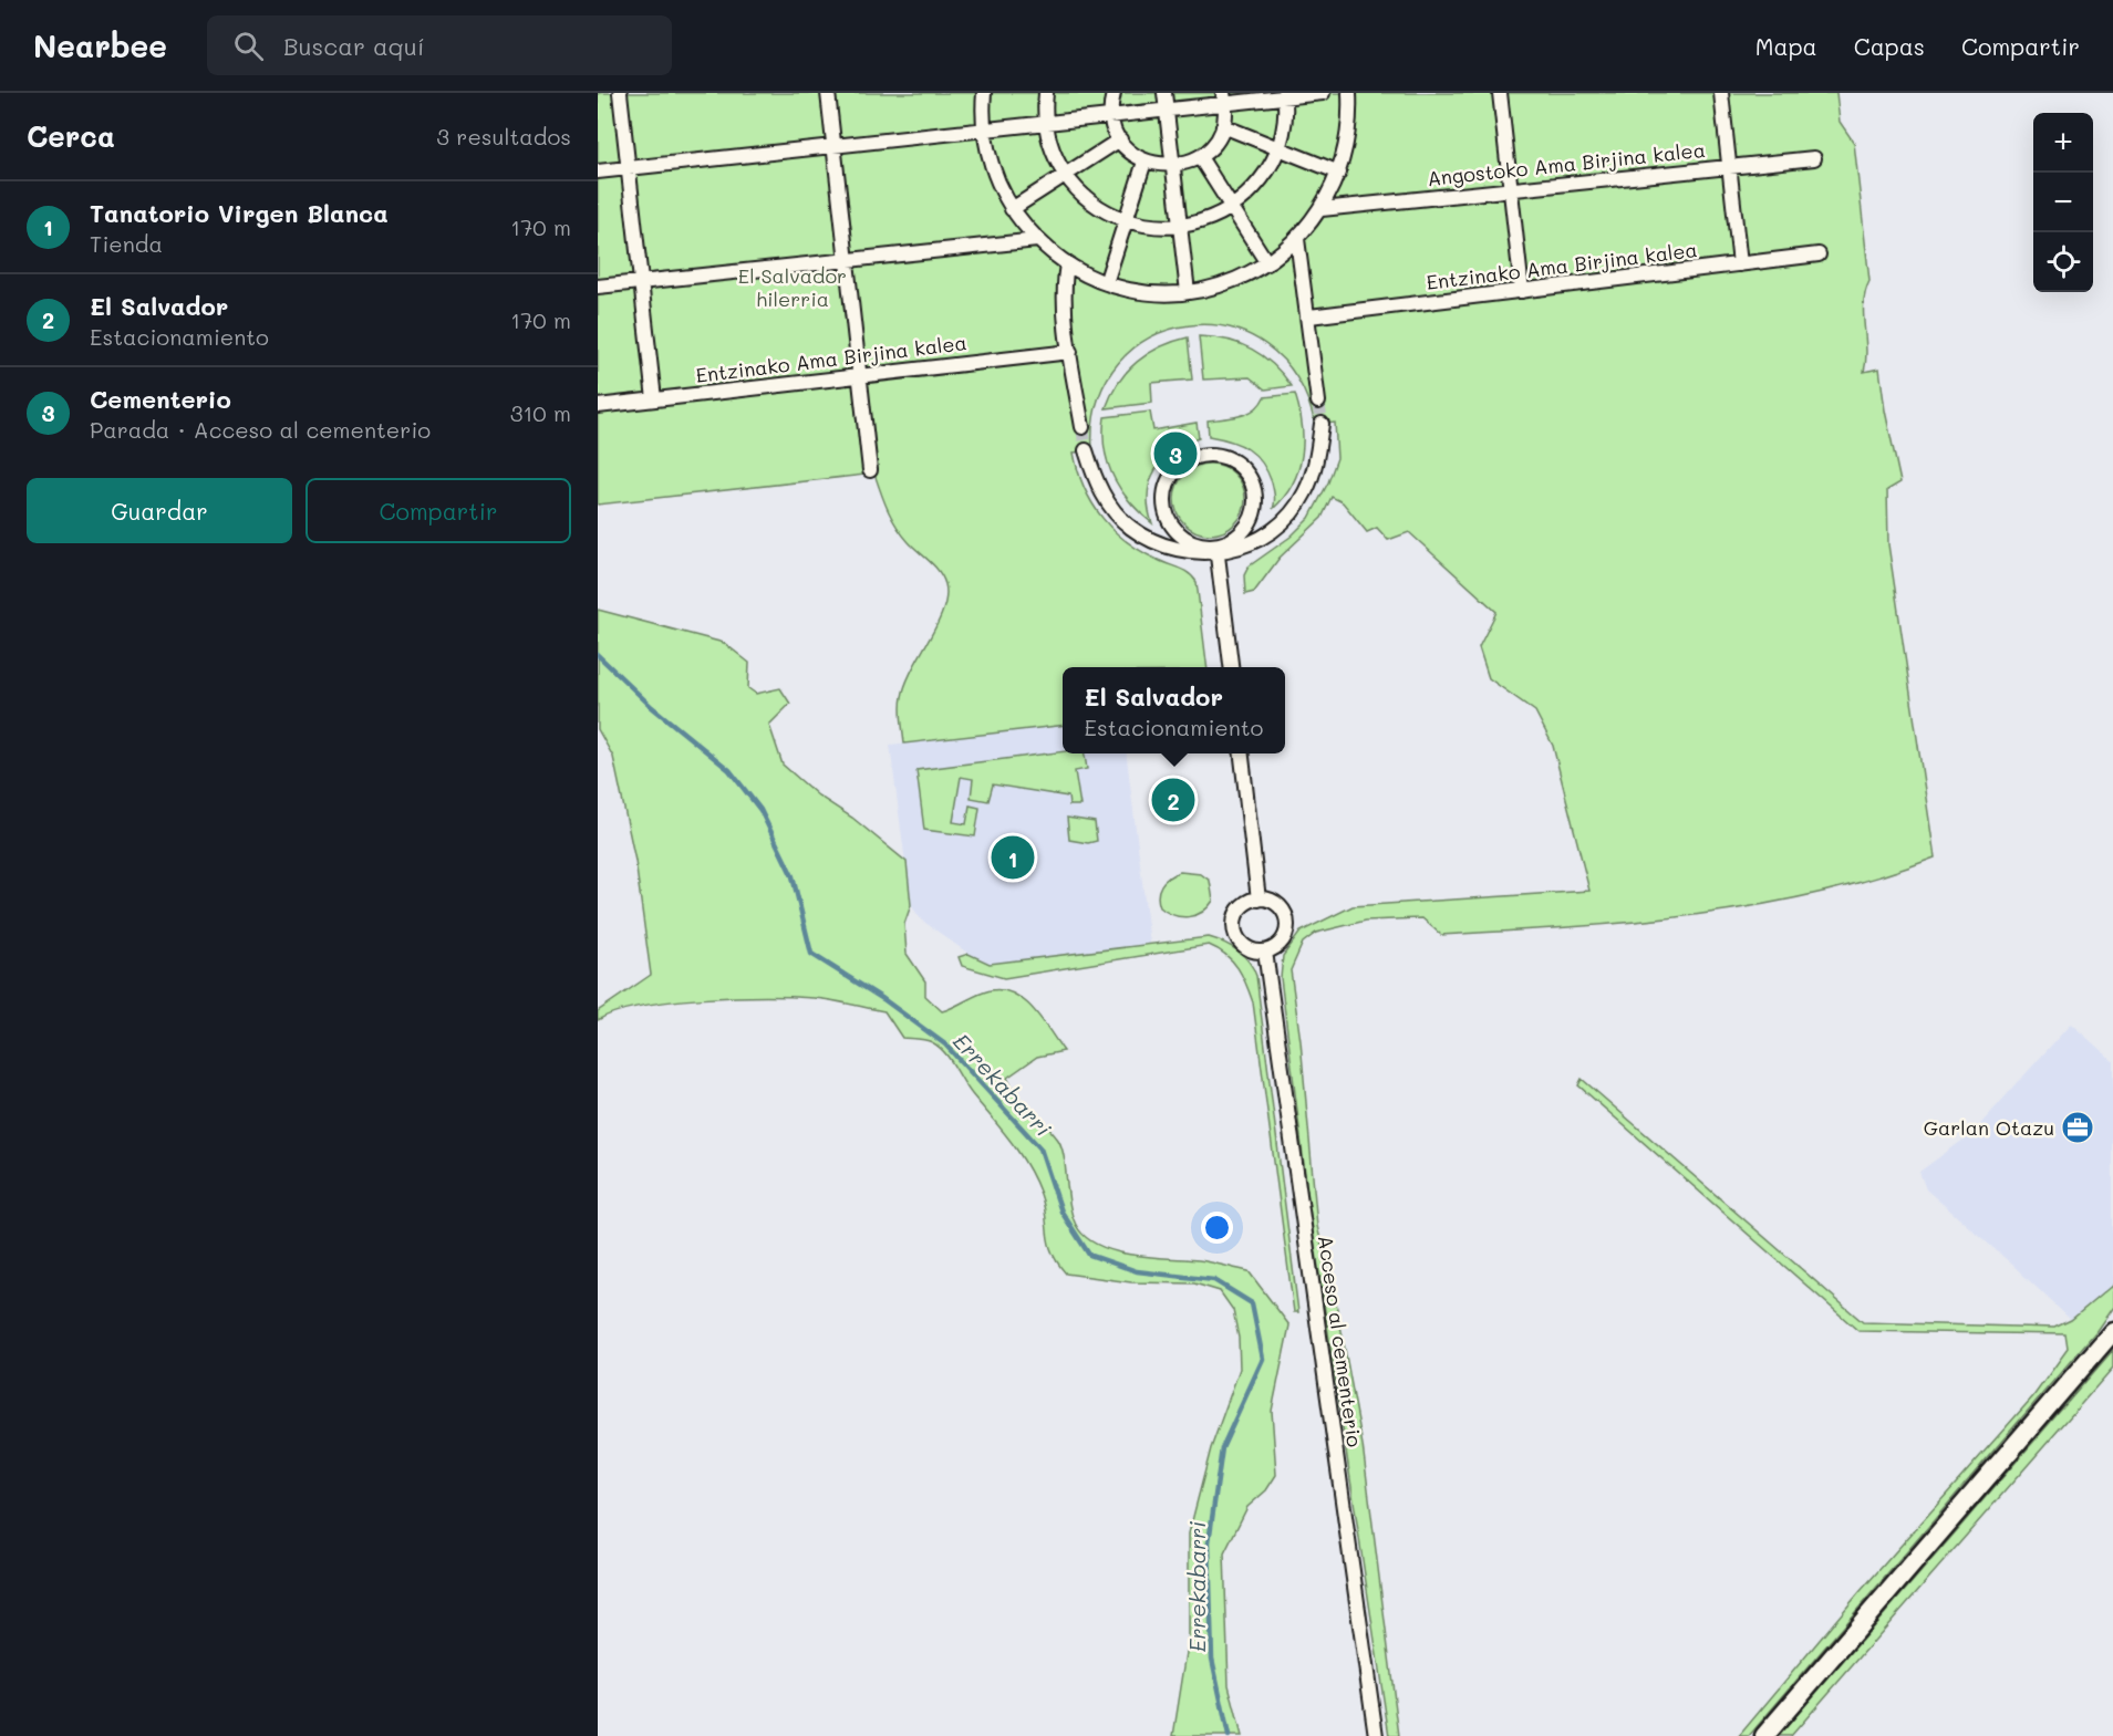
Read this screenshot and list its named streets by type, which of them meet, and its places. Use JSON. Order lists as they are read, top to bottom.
{
  "streets": {
    "street": ["Angostoko Ama Birjina kalea", "Entzinako Ama Birjina kalea", "Acceso al cementerio"]
  },
  "water": ["Errekabarri"],
  "parks": ["El Salvador hilerria"],
  "places": {
    "office": ["Garlan Otazu"]
  },
  "page": {
    "header": "Nearbee",
    "search": "Buscar aquí",
    "nav": ["Mapa", "Capas", "Compartir"],
    "heading": ["Cerca", "3 resultados"],
    "map_buttons": ["+", "−"],
    "list": [
      {
        "mark": "1",
        "name": "Tanatorio Virgen Blanca",
        "note": "Tienda",
        "value": "170 m"
      },
      {
        "mark": "2",
        "name": "El Salvador",
        "note": "Estacionamiento",
        "value": "170 m"
      },
      {
        "mark": "3",
        "name": "Cementerio",
        "note": "Parada · Acceso al cementerio",
        "value": "310 m"
      }
    ],
    "pins": ["3", "2", "1"],
    "buttons": ["Guardar", "Compartir"],
    "popup": ["El Salvador", "Estacionamiento"]
  }
}
